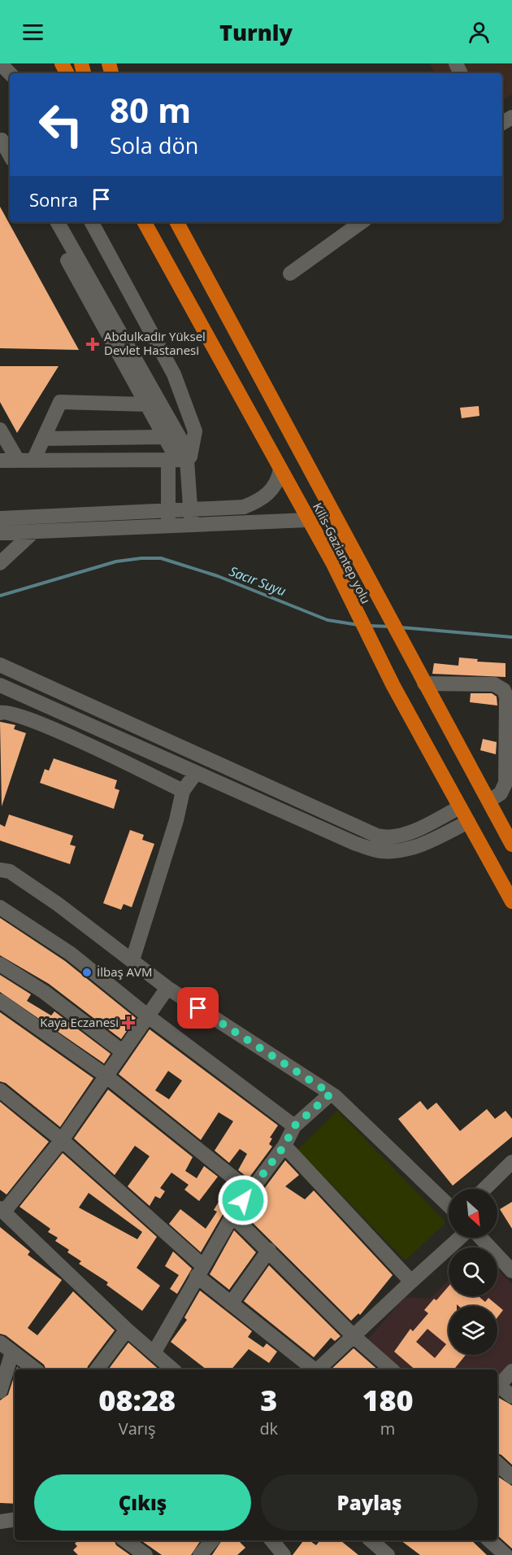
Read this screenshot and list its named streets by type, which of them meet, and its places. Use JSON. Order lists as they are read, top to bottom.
{
  "streets": {
    "highway": ["Kilis-Gaziantep yolu"]
  },
  "water": ["Sacır Suyu"],
  "places": {
    "health": ["Abdulkadir Yüksel Devlet Hastanesi", "Kaya Eczanesi"],
    "other": ["İlbaş AVM"]
  },
  "north": "bottom right",
  "page": {
    "header": "Turnly",
    "turn": ["80 m", "Sola dön"],
    "then": "Sonra",
    "eta": [
      "08:28",
      "Varış",
      "3",
      "dk",
      "180",
      "m"
    ],
    "buttons": ["Çıkış", "Paylaş"]
  }
}
